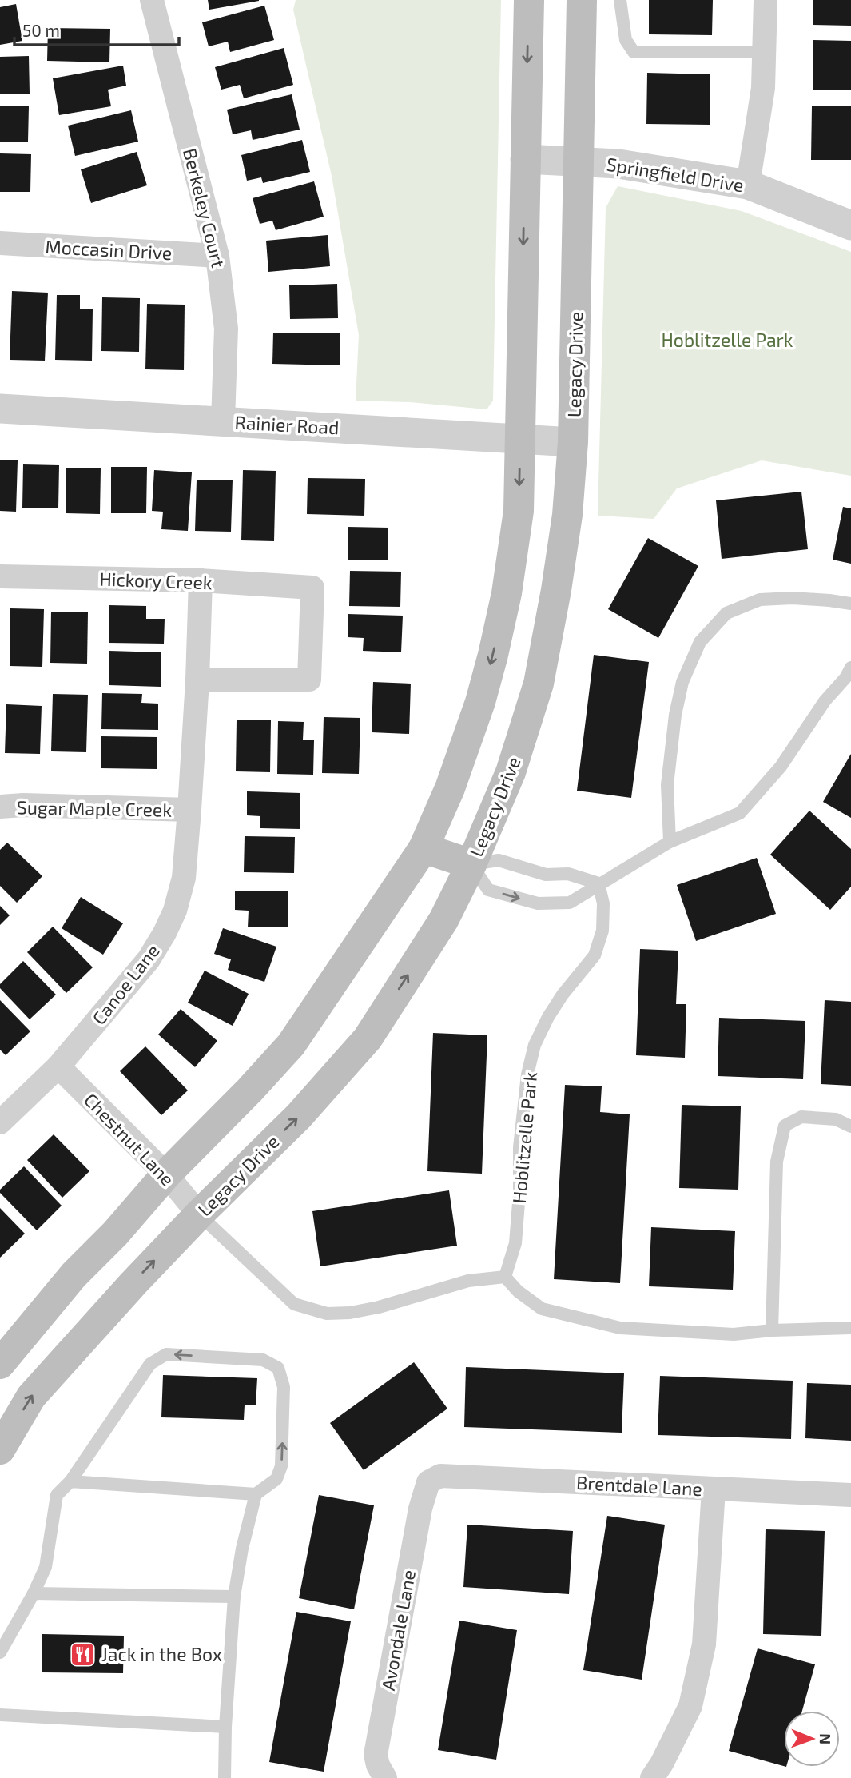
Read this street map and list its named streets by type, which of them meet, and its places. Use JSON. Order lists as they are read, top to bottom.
{
  "streets": {
    "main road": ["Legacy Drive"],
    "street": [
      "Springfield Drive",
      "Berkeley Court",
      "Moccasin Drive",
      "Rainier Road",
      "Hickory Creek",
      "Sugar Maple Creek",
      "Canoe Lane",
      "Chestnut Lane",
      "Brentdale Lane",
      "Avondale Lane"
    ],
    "lane": ["Hoblitzelle Park"]
  },
  "crossings": [
    ["Springfield Drive", "Legacy Drive"],
    ["Berkeley Court", "Moccasin Drive"],
    ["Berkeley Court", "Rainier Road"],
    ["Legacy Drive", "Rainier Road"],
    ["Legacy Drive", "Chestnut Lane"],
    ["Hickory Creek", "Canoe Lane"],
    ["Sugar Maple Creek", "Canoe Lane"],
    ["Canoe Lane", "Chestnut Lane"],
    ["Brentdale Lane", "Avondale Lane"]
  ],
  "parks": ["Hoblitzelle Park"],
  "places": {
    "restaurant": ["Jack in the Box"]
  },
  "scale_bar": "50 m",
  "north": "right"
}
